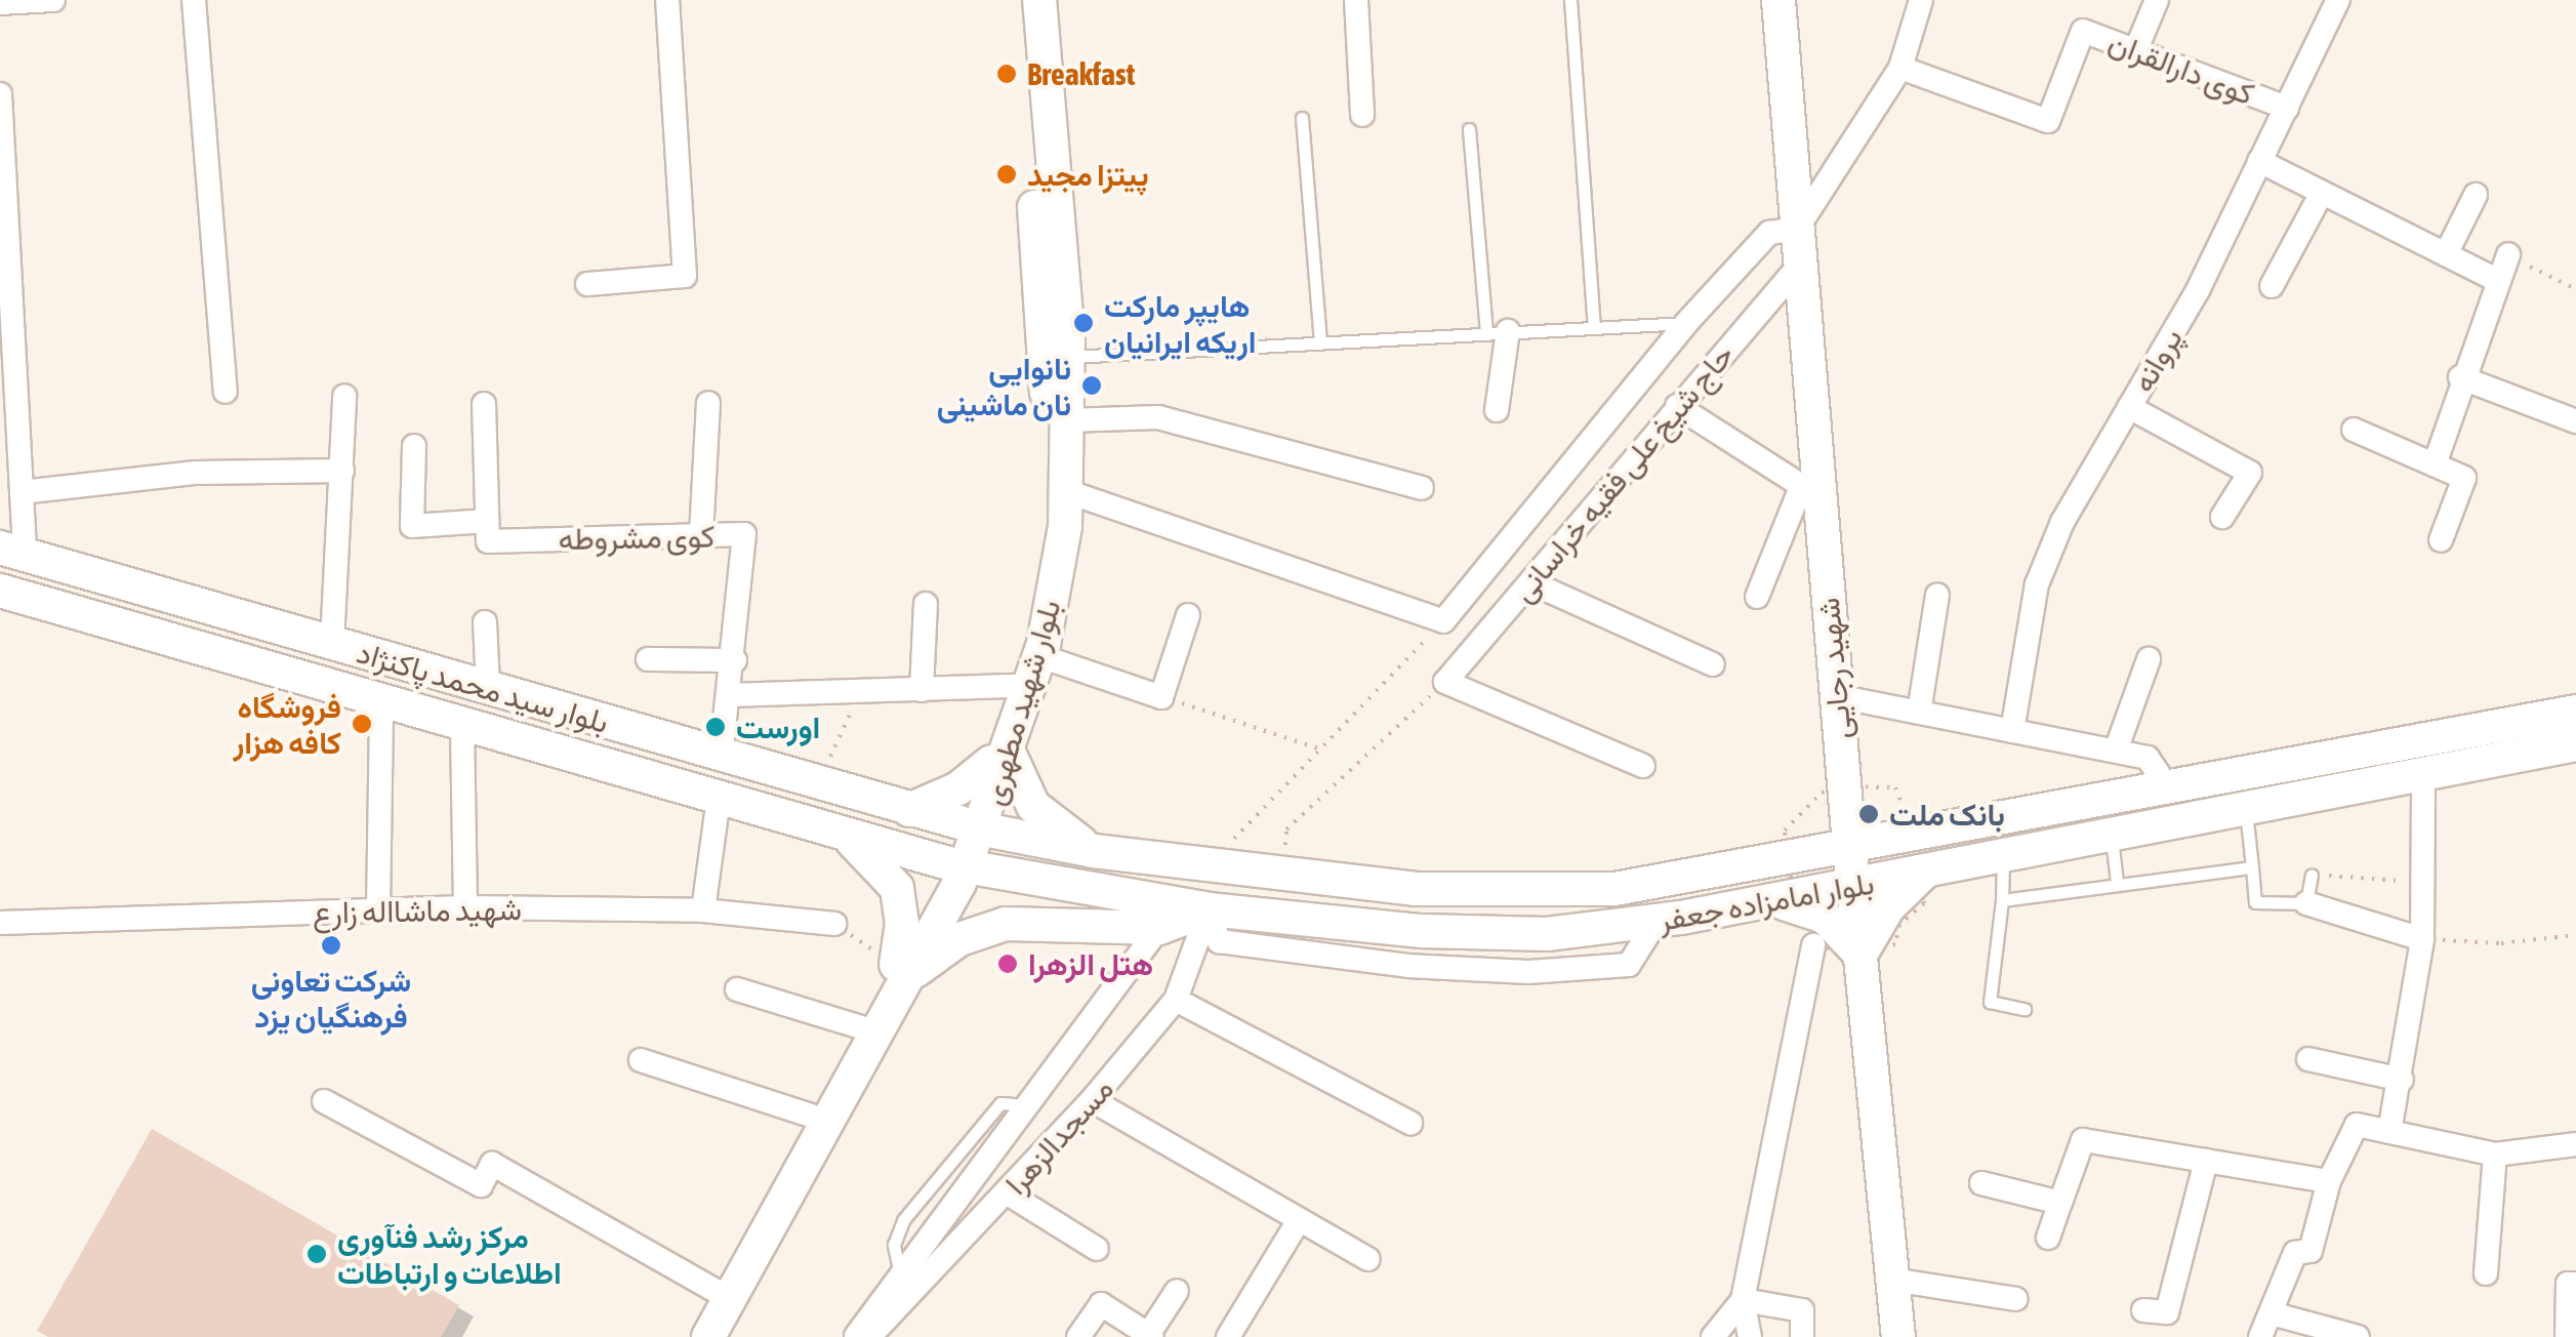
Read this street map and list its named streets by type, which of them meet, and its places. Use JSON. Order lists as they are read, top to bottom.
{
  "streets": {
    "main road": [
      "شهید رجایی",
      "بلوار سید محمد پاکنژاد",
      "بلوار شهید مطهری",
      "بلوار امامزاده جعفر"
    ],
    "street": [
      "کوی دارالقران",
      "پروانه",
      "حاج شیخ علی فقیه خراسانی",
      "کوی مشروطه",
      "شهید ماشااله زارع",
      "مسجدالزهرا"
    ]
  },
  "crossings": [
    ["کوی دارالقران", "پروانه"],
    ["حاج شیخ علی فقیه خراسانی", "شهید رجایی"],
    ["کوی مشروطه", "بلوار سید محمد پاکنژاد"],
    ["شهید رجایی", "بلوار امامزاده جعفر"],
    ["بلوار سید محمد پاکنژاد", "بلوار شهید مطهری"],
    ["بلوار سید محمد پاکنژاد", "بلوار امامزاده جعفر"],
    ["بلوار شهید مطهری", "بلوار امامزاده جعفر"],
    ["بلوار امامزاده جعفر", "مسجدالزهرا"]
  ],
  "places": [
    "Breakfast",
    "پیتزا مجید",
    "هایپر مارکت اریکه ایرانیان",
    "نانوایی نان ماشینی",
    "فروشگاه کافه هزار",
    "اورست",
    "بانک ملت",
    "شرکت تعاونی فرهنگیان یزد",
    "هتل الزهرا",
    "مرکز رشد فنآوری اطلاعات و ارتباطات"
  ]
}
